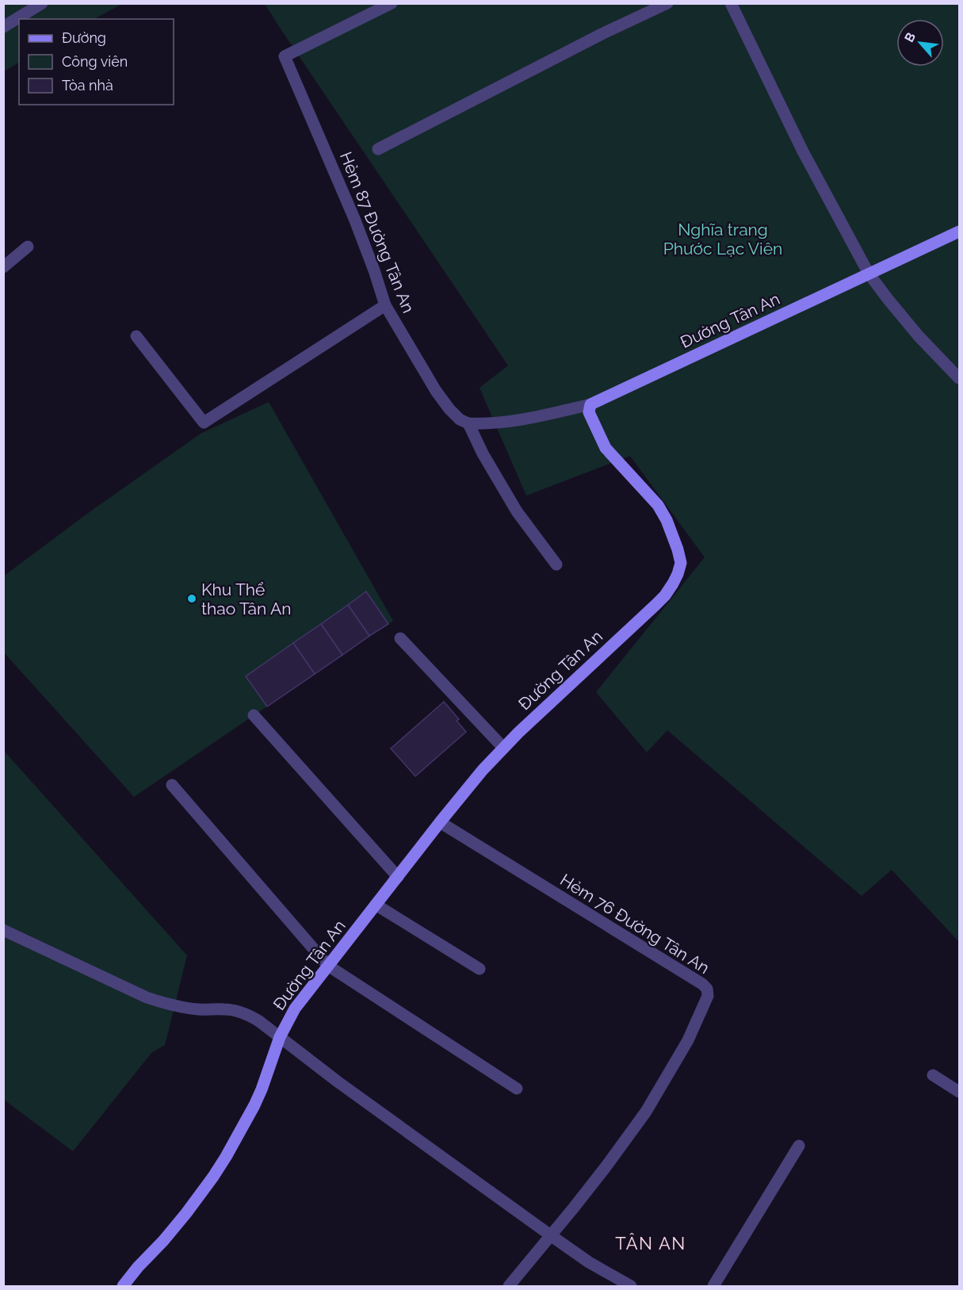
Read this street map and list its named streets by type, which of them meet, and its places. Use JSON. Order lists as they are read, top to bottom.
{
  "streets": {
    "street": ["Hẻm 87 Đường Tân An", "Đường Tân An", "Hẻm 76 Đường Tân An"]
  },
  "crossings": [
    ["Đường Tân An", "Hẻm 76 Đường Tân An"]
  ],
  "districts": ["TÂN AN"],
  "parks": ["Nghĩa trang Phước Lạc Viên"],
  "places": ["Khu Thể thao Tân An"],
  "legend": ["Đường", "Công viên", "Tòa nhà"],
  "north": "top left"
}
